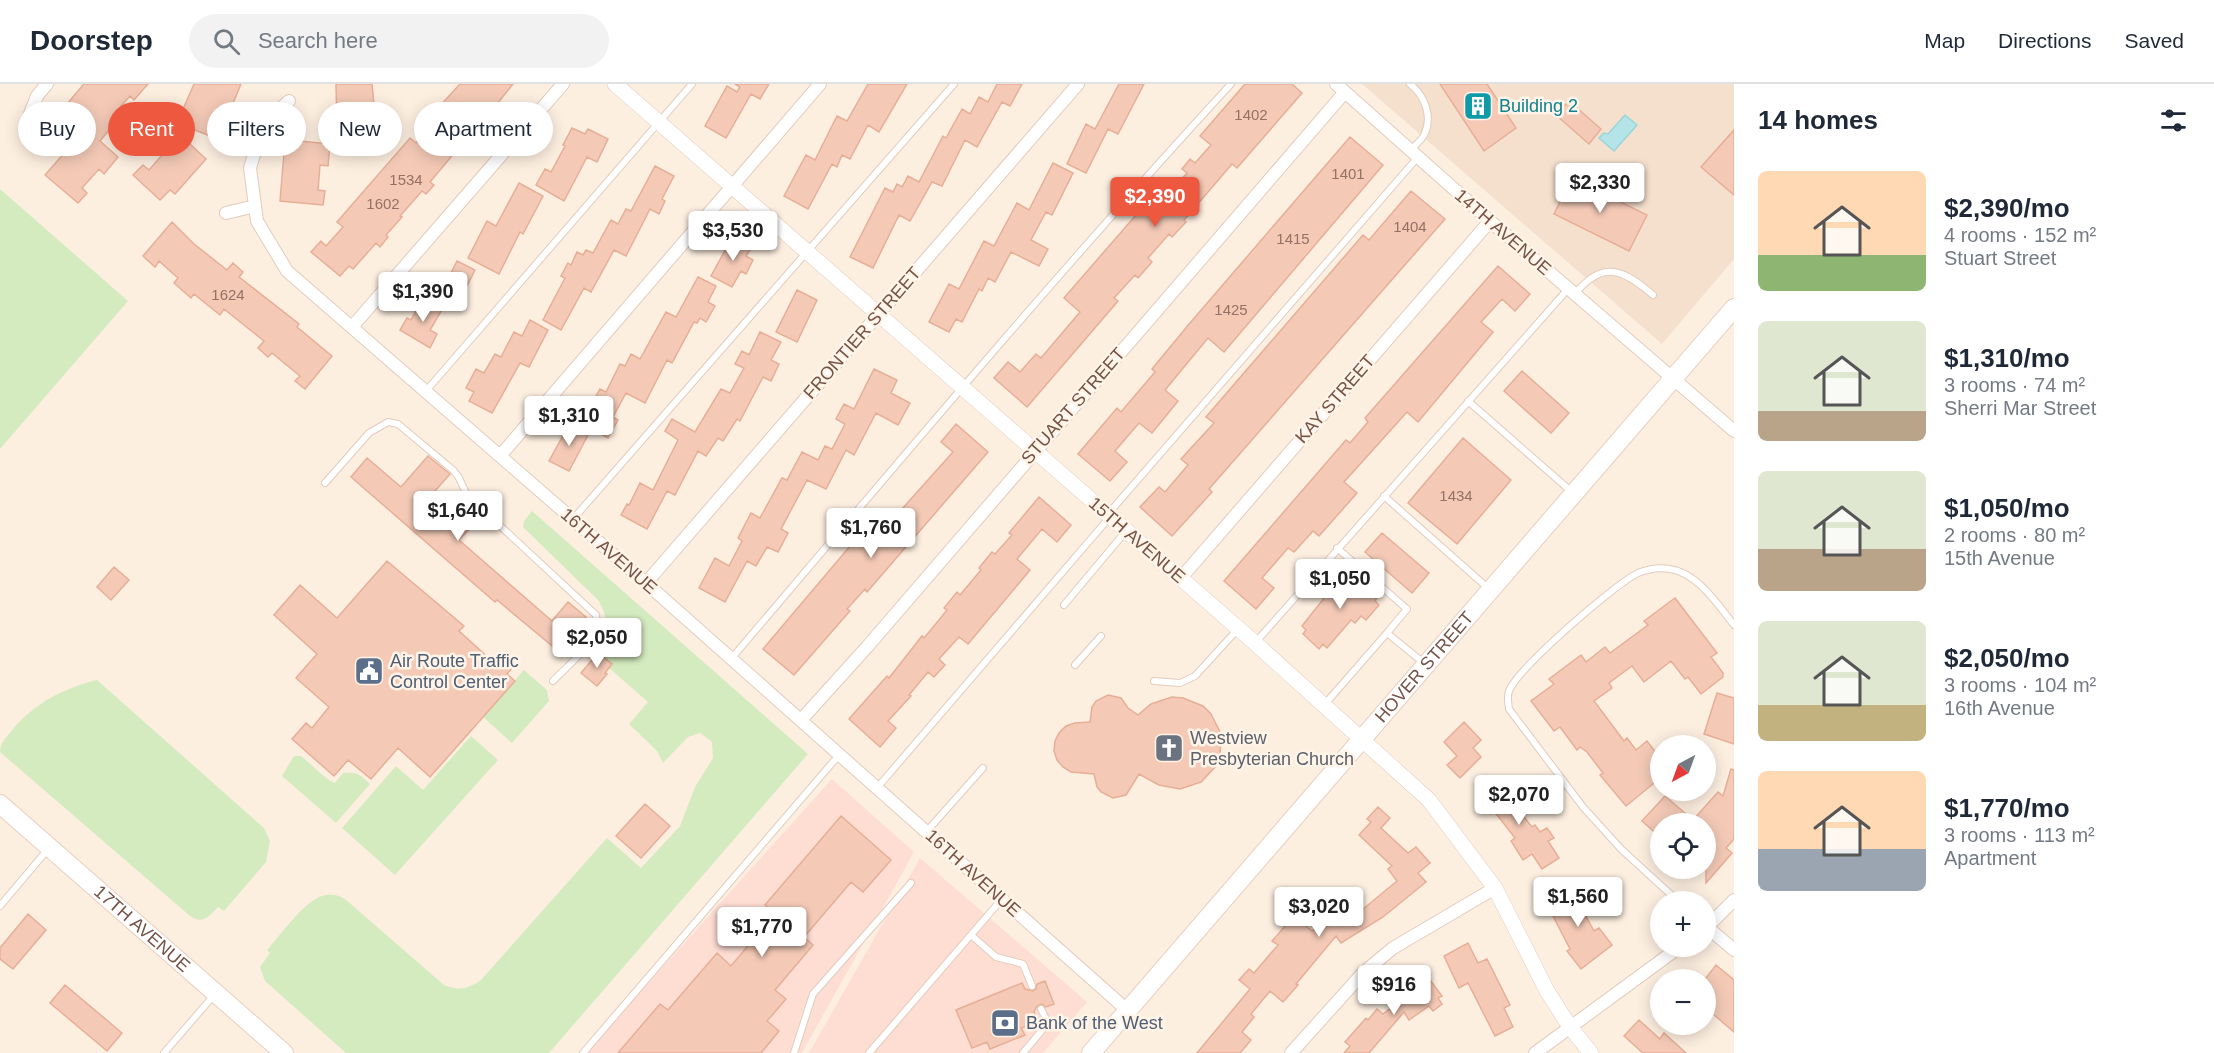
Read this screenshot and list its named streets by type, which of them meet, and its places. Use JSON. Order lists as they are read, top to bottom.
{
  "streets": {
    "main road": ["HOVER STREET", "17TH AVENUE"],
    "street": [
      "14TH AVENUE",
      "FRONTIER STREET",
      "KAY STREET",
      "STUART STREET",
      "15TH AVENUE",
      "16TH AVENUE"
    ]
  },
  "crossings": [
    ["14TH AVENUE", "KAY STREET"],
    ["14TH AVENUE", "STUART STREET"],
    ["14TH AVENUE", "HOVER STREET"],
    ["FRONTIER STREET", "15TH AVENUE"],
    ["FRONTIER STREET", "16TH AVENUE"],
    ["KAY STREET", "15TH AVENUE"],
    ["STUART STREET", "15TH AVENUE"],
    ["STUART STREET", "16TH AVENUE"],
    ["15TH AVENUE", "HOVER STREET"],
    ["16TH AVENUE", "HOVER STREET"]
  ],
  "places": {
    "building": ["Building 2"],
    "public building": ["Air Route Traffic Control Center"],
    "church": ["Westview Presbyterian Church"],
    "bank": ["Bank of the West"]
  },
  "house_numbers": [
    "1402",
    "1401",
    "1534",
    "1602",
    "1404",
    "1415",
    "1624",
    "1425",
    "1434"
  ],
  "north": "bottom left",
  "page": {
    "header": "Doorstep",
    "search": "Search here",
    "nav": ["Map", "Directions", "Saved"],
    "heading": "14 homes",
    "chip": [
      "Buy",
      "Rent",
      "Filters",
      "New",
      "Apartment"
    ],
    "list": [
      {
        "name": "$2,390/mo",
        "note": "4 rooms · 152 m² · Stuart Street"
      },
      {
        "name": "$1,310/mo",
        "note": "3 rooms · 74 m² · Sherri Mar Street"
      },
      {
        "name": "$1,050/mo",
        "note": "2 rooms · 80 m² · 15th Avenue"
      },
      {
        "name": "$2,050/mo",
        "note": "3 rooms · 104 m² · 16th Avenue"
      },
      {
        "name": "$1,770/mo",
        "note": "3 rooms · 113 m² · Apartment"
      }
    ],
    "price": [
      "$2,330",
      "$2,390",
      "$3,530",
      "$1,390",
      "$1,310",
      "$1,640",
      "$1,760",
      "$1,050",
      "$2,050",
      "$2,070",
      "$1,560",
      "$3,020",
      "$1,770",
      "$916"
    ],
    "map_buttons": ["+", "−"]
  }
}
